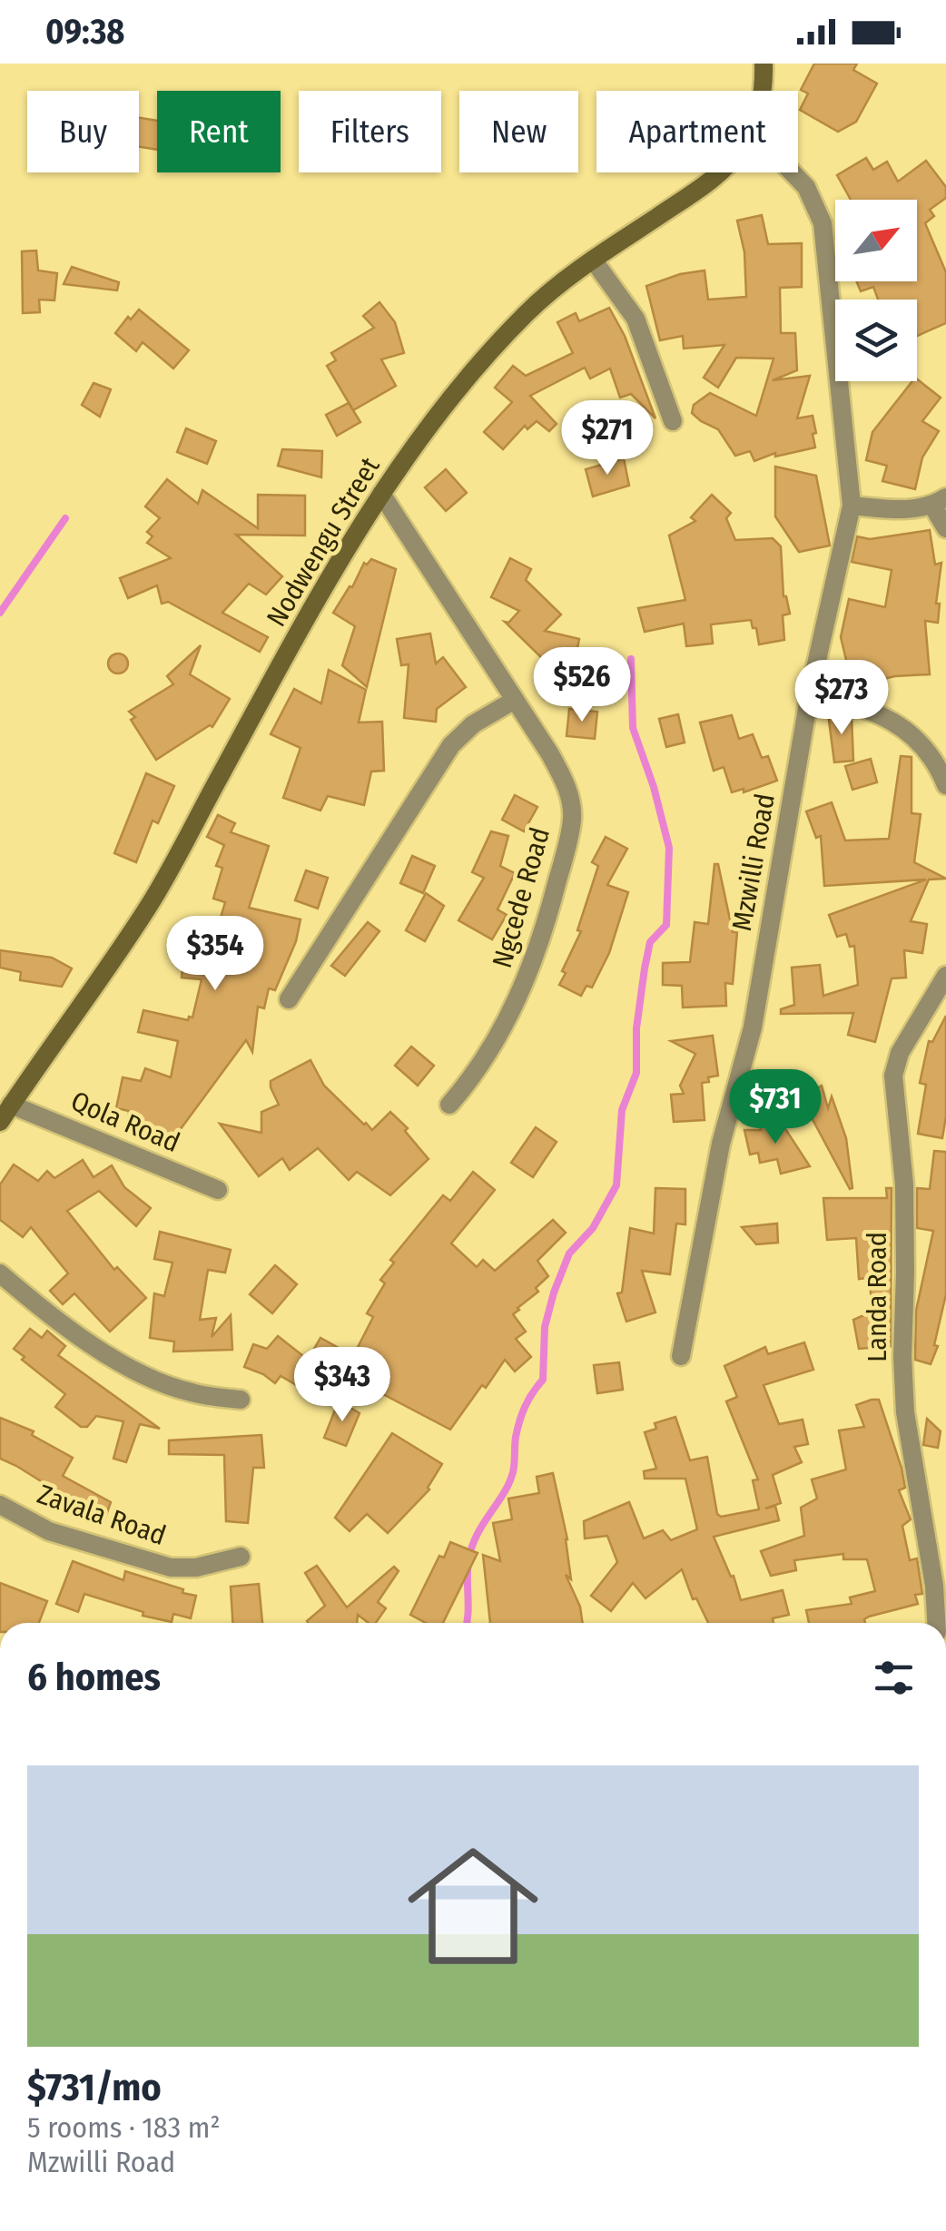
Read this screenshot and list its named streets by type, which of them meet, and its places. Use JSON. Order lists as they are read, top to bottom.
{
  "streets": {
    "street": [
      "Nodwengu Street",
      "Mzwilli Road",
      "Ngcede Road",
      "Qola Road",
      "Landa Road",
      "Zavala Road"
    ]
  },
  "crossings": [
    ["Nodwengu Street", "Ngcede Road"],
    ["Nodwengu Street", "Qola Road"]
  ],
  "north": "top right",
  "page": {
    "status": "09:38",
    "chip": [
      "Buy",
      "Rent",
      "Filters",
      "New",
      "Apartment"
    ],
    "price": [
      "$271",
      "$526",
      "$273",
      "$354",
      "$731",
      "$343"
    ],
    "heading": "6 homes",
    "list": [
      {
        "name": "$731/mo",
        "note": "5 rooms · 183 m² · Mzwilli Road"
      }
    ]
  }
}
